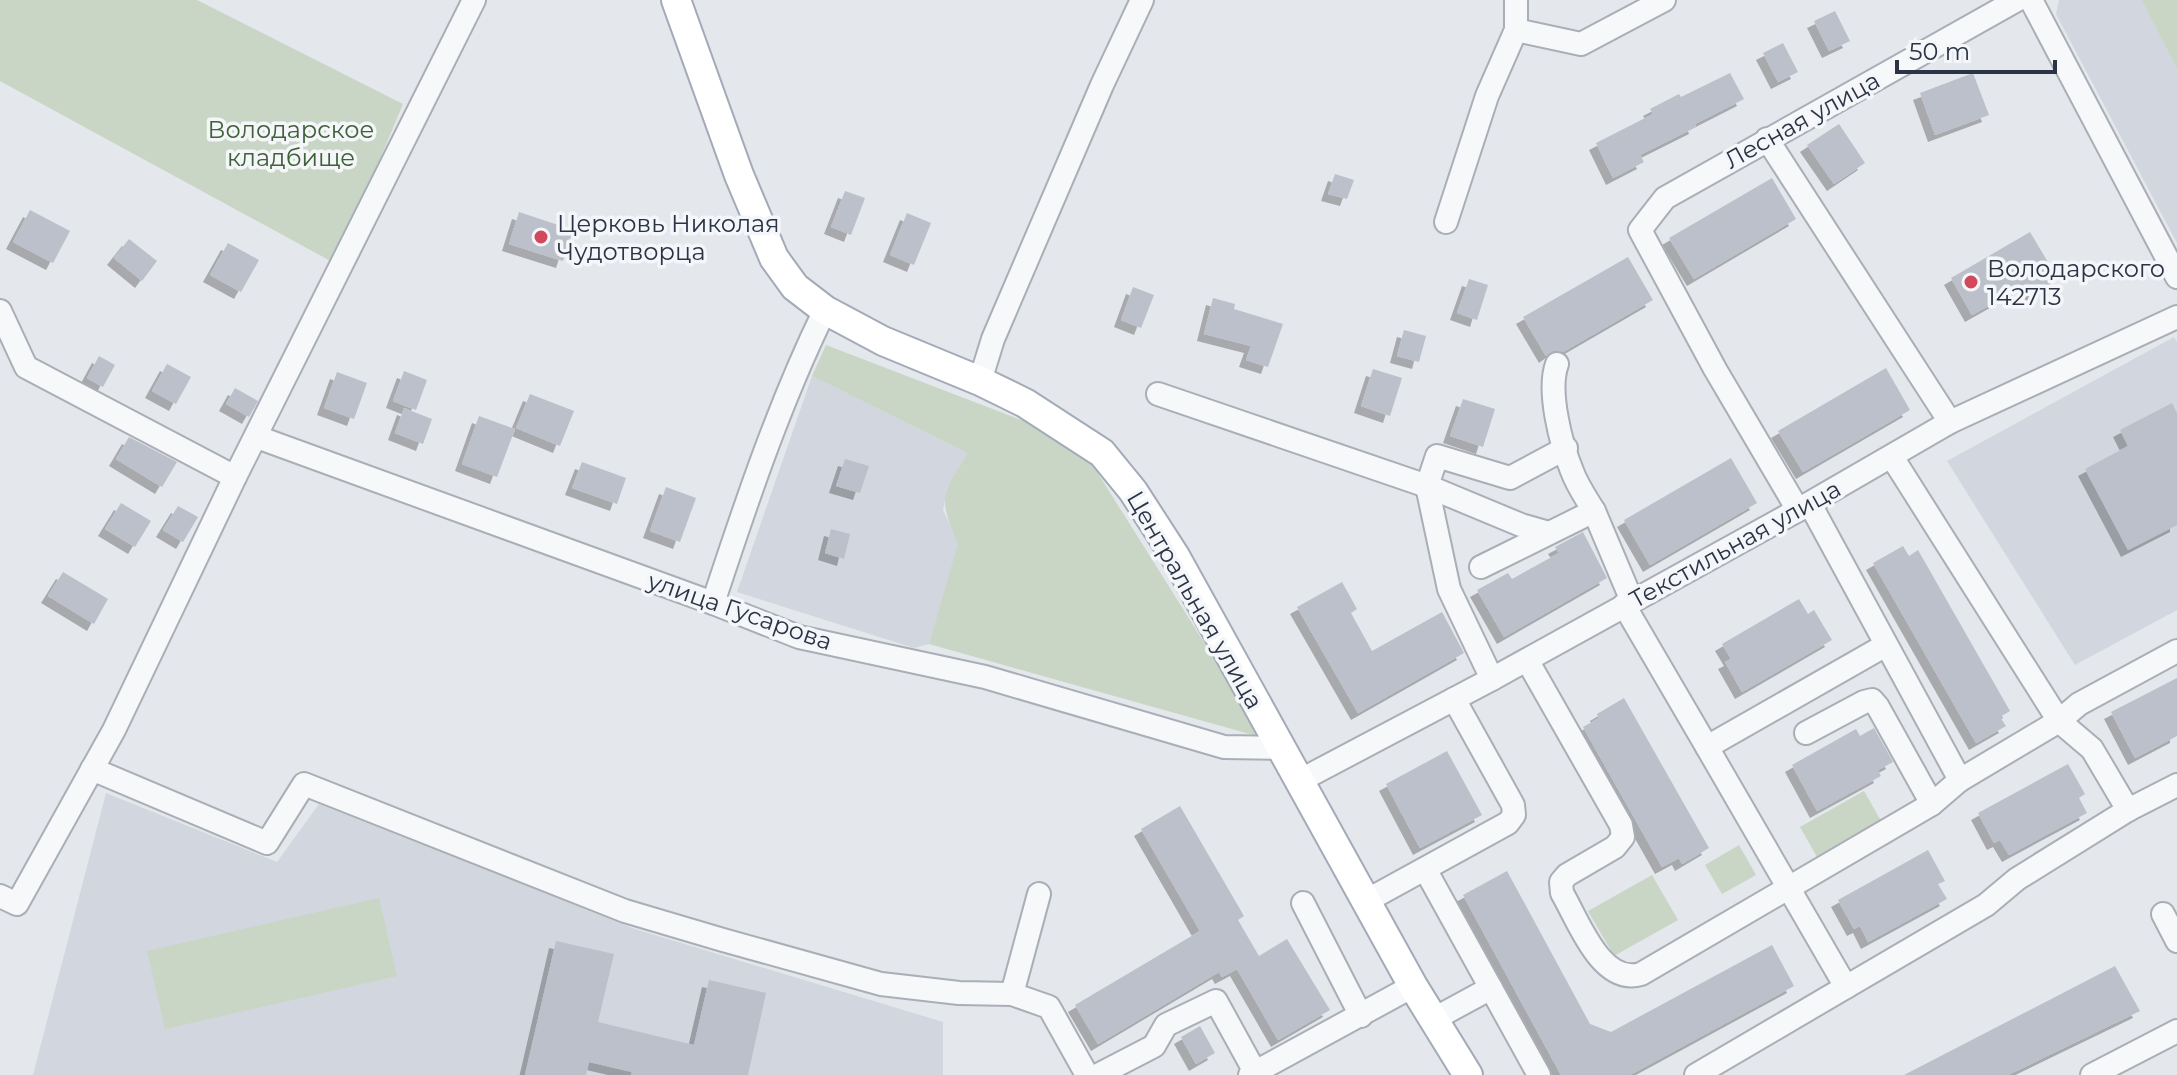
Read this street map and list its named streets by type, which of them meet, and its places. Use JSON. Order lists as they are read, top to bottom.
{
  "streets": {
    "main road": ["Центральная улица"],
    "street": ["Лесная улица", "Текстильная улица", "улица Гусарова"]
  },
  "crossings": [
    ["Лесная улица", "Текстильная улица"],
    ["Текстильная улица", "Центральная улица"],
    ["Центральная улица", "улица Гусарова"]
  ],
  "parks": ["Володарское кладбище"],
  "places": ["Церковь Николая Чудотворца", "Володарского 142713"],
  "scale_bar": "50 m"
}
